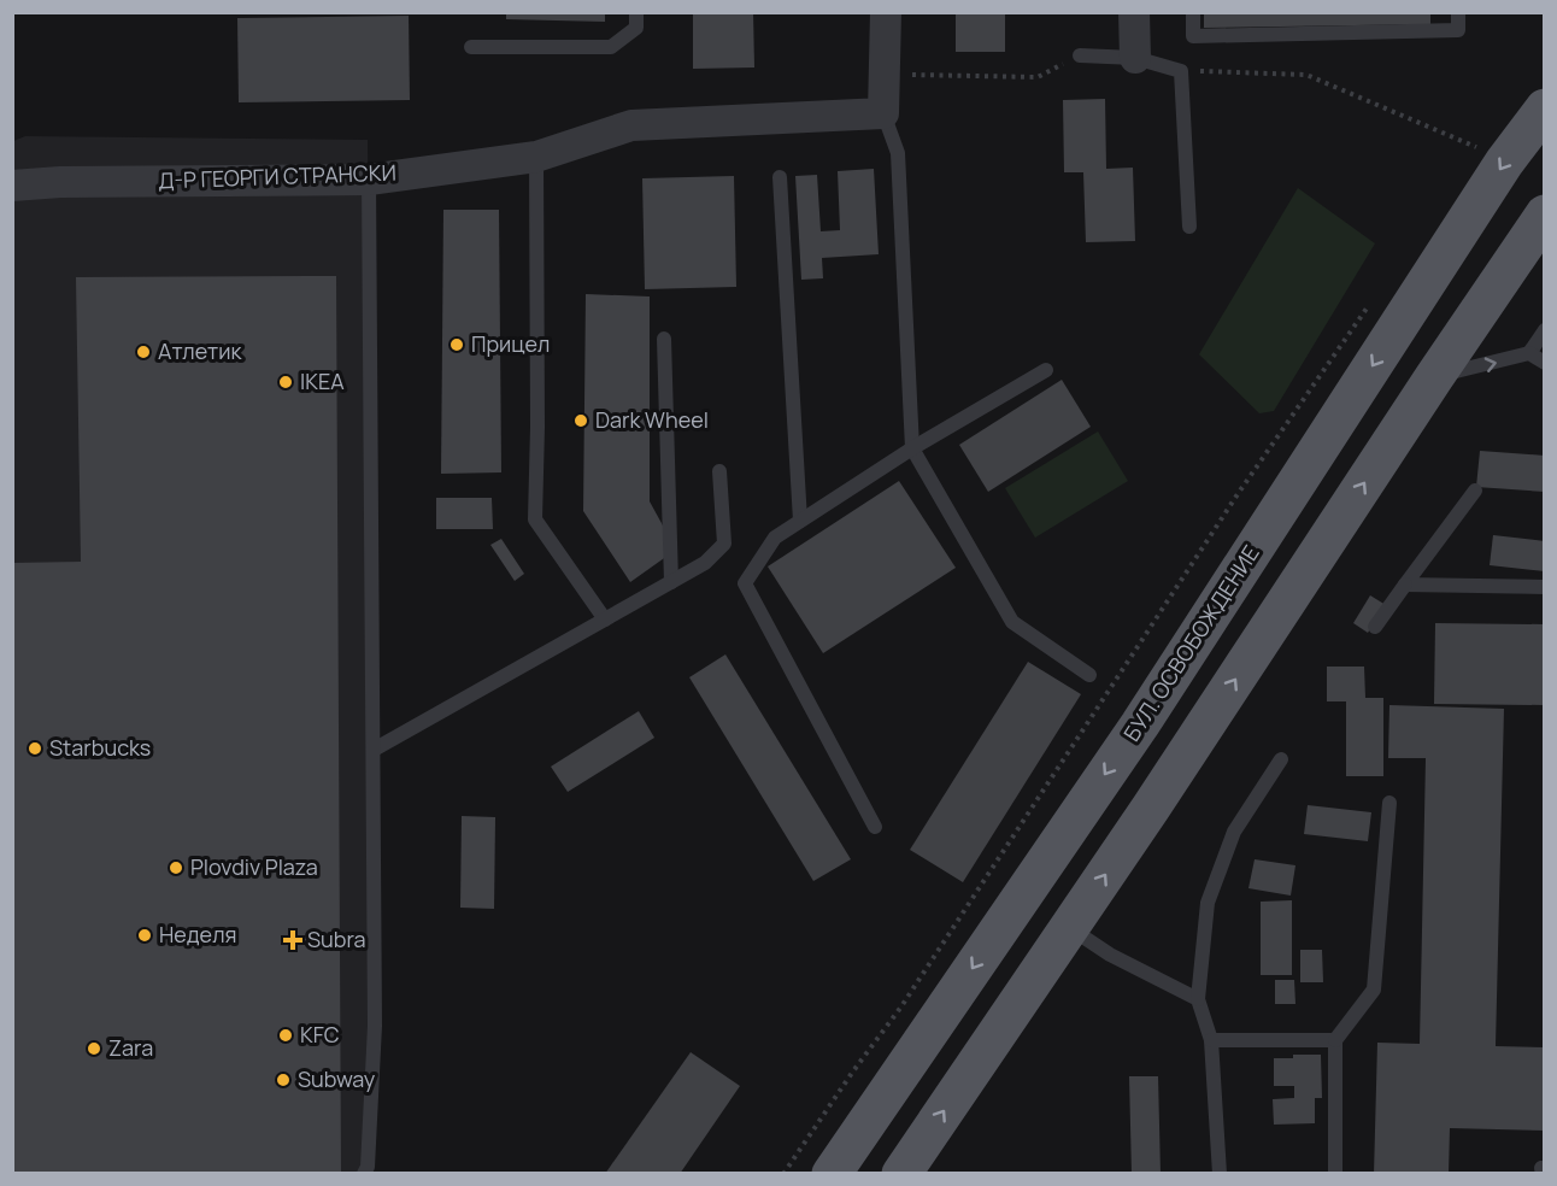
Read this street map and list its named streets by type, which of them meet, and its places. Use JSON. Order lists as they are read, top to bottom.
{
  "streets": {
    "main road": ["БУЛ. ОСВОБОЖДЕНИЕ"],
    "street": ["Д-Р ГЕОРГИ СТРАНСКИ"]
  },
  "places": {
    "other": [
      "Прицел",
      "Атлетик",
      "IKEA",
      "Dark Wheel",
      "Starbucks",
      "Plovdiv Plaza",
      "Неделя",
      "KFC",
      "Zara",
      "Subway"
    ],
    "health": ["Subra"]
  }
}
